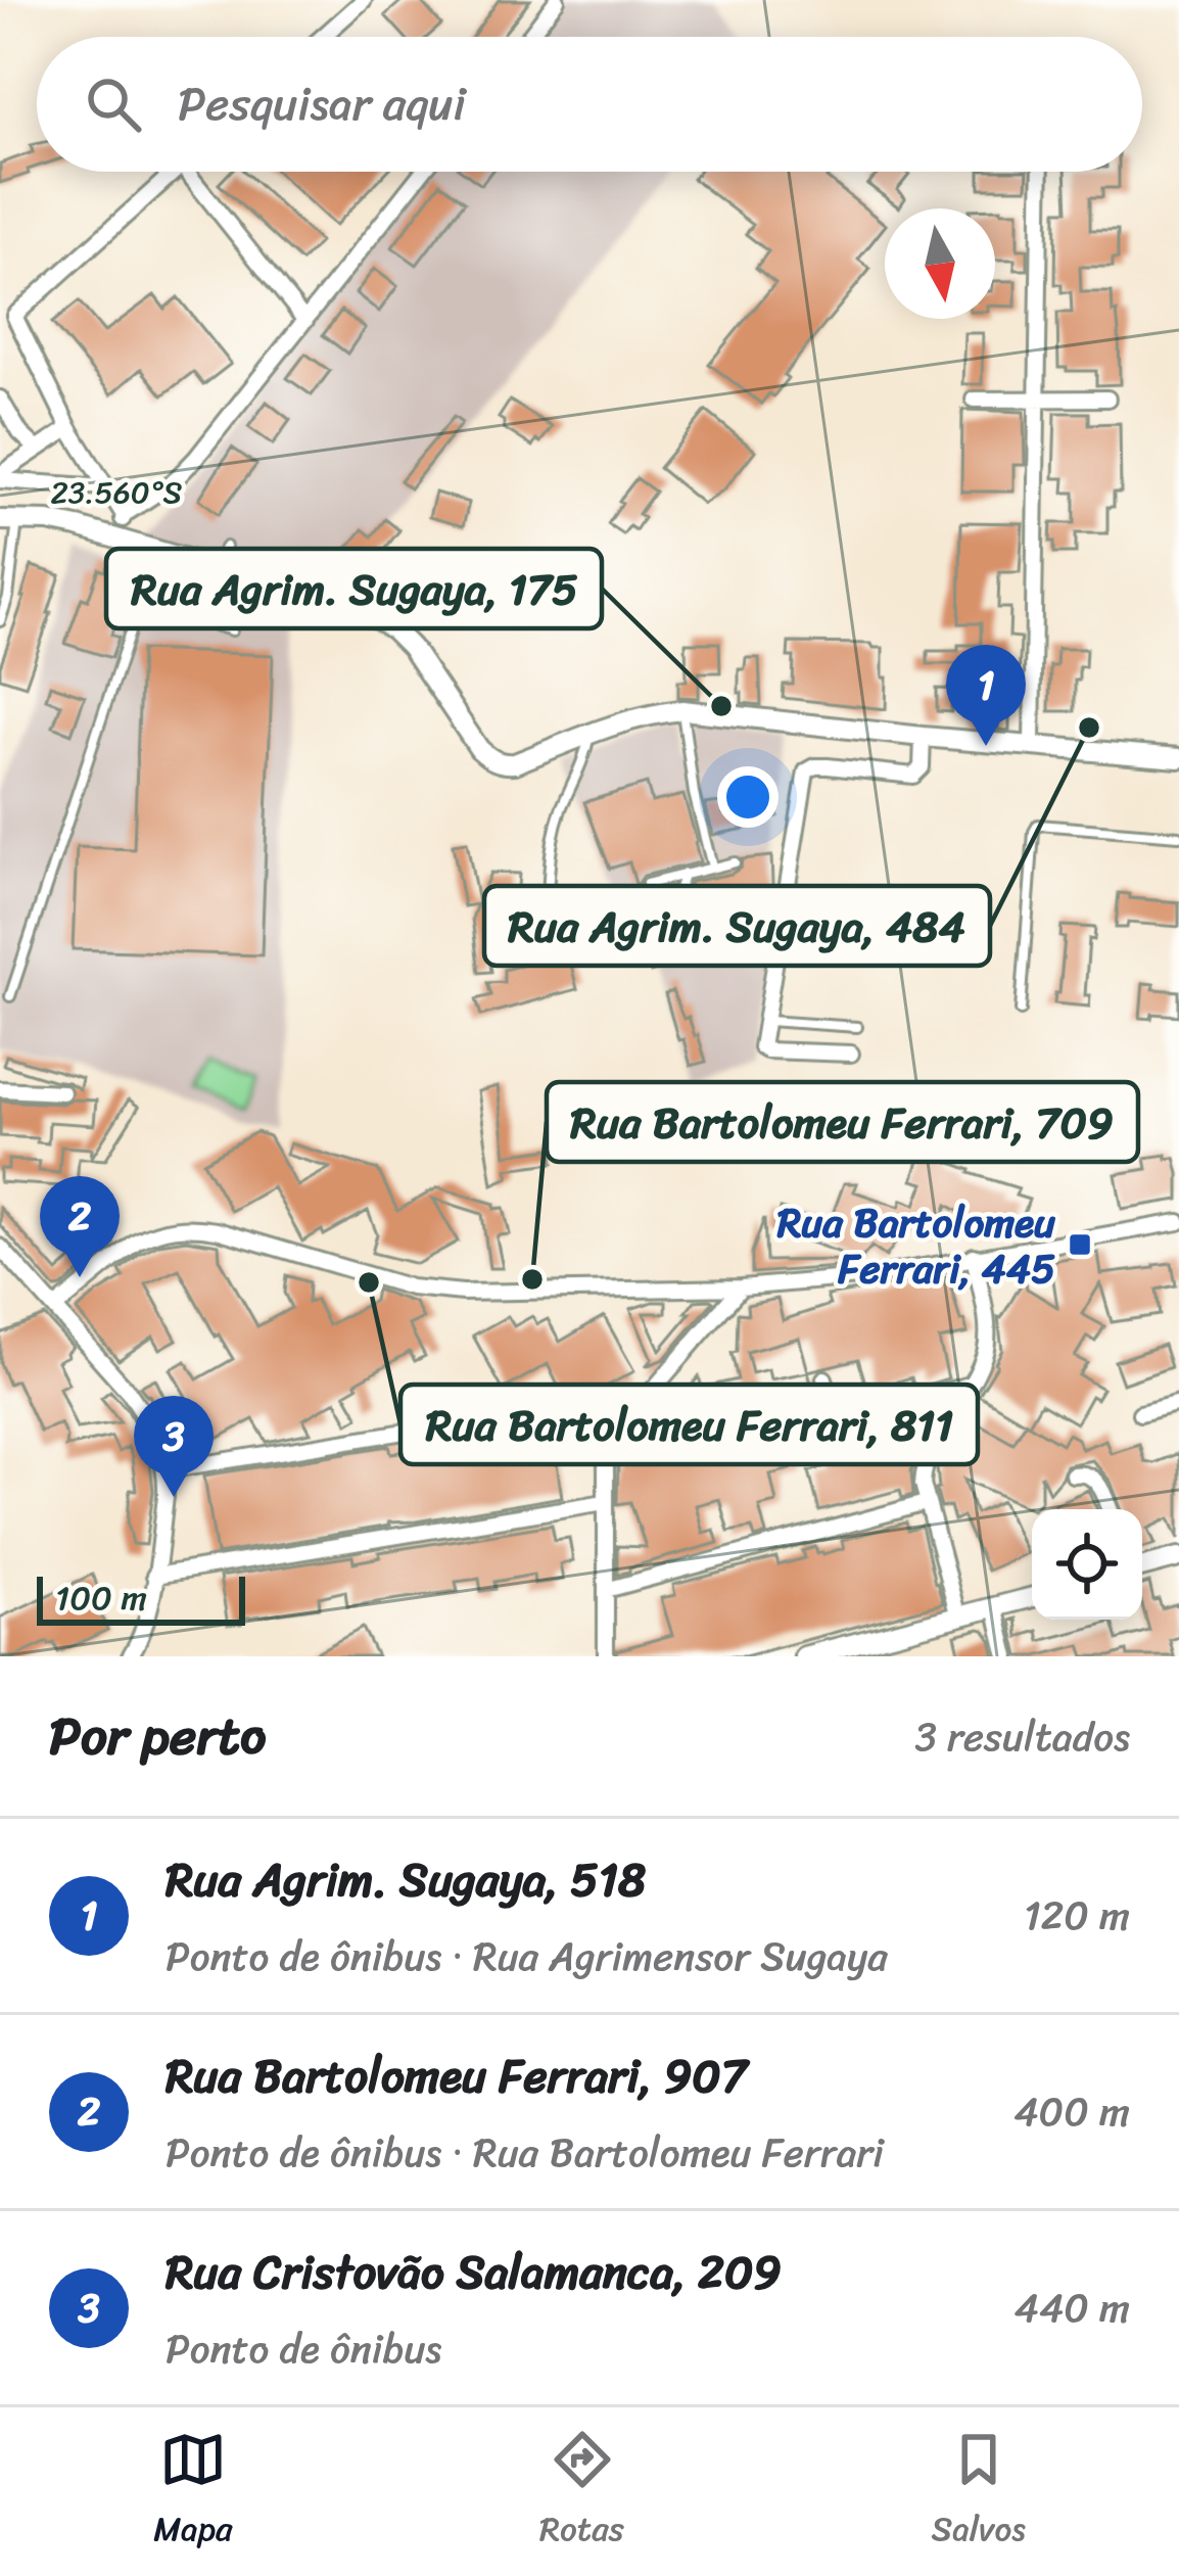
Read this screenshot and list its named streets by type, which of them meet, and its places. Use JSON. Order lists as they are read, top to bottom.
{
  "places": {
    "other": [
      "Rua Agrim. Sugaya, 175",
      "Rua Agrim. Sugaya, 484",
      "Rua Bartolomeu Ferrari, 709",
      "Rua Bartolomeu Ferrari, 811"
    ],
    "transit": ["Rua Bartolomeu Ferrari, 445"]
  },
  "scale_bar": "100 m",
  "north": "bottom",
  "page": {
    "search": "Pesquisar aqui",
    "pins": ["1", "2", "3"],
    "scale": "100 m",
    "heading": ["Por perto", "3 resultados"],
    "list": [
      {
        "mark": "1",
        "name": "Rua Agrim. Sugaya, 518",
        "note": "Ponto de ônibus · Rua Agrimensor Sugaya",
        "value": "120 m"
      },
      {
        "mark": "2",
        "name": "Rua Bartolomeu Ferrari, 907",
        "note": "Ponto de ônibus · Rua Bartolomeu Ferrari",
        "value": "400 m"
      },
      {
        "mark": "3",
        "name": "Rua Cristovão Salamanca, 209",
        "note": "Ponto de ônibus",
        "value": "440 m"
      }
    ],
    "nav": ["Mapa", "Rotas", "Salvos"]
  },
  "coordinates": ["23.560°S"]
}
